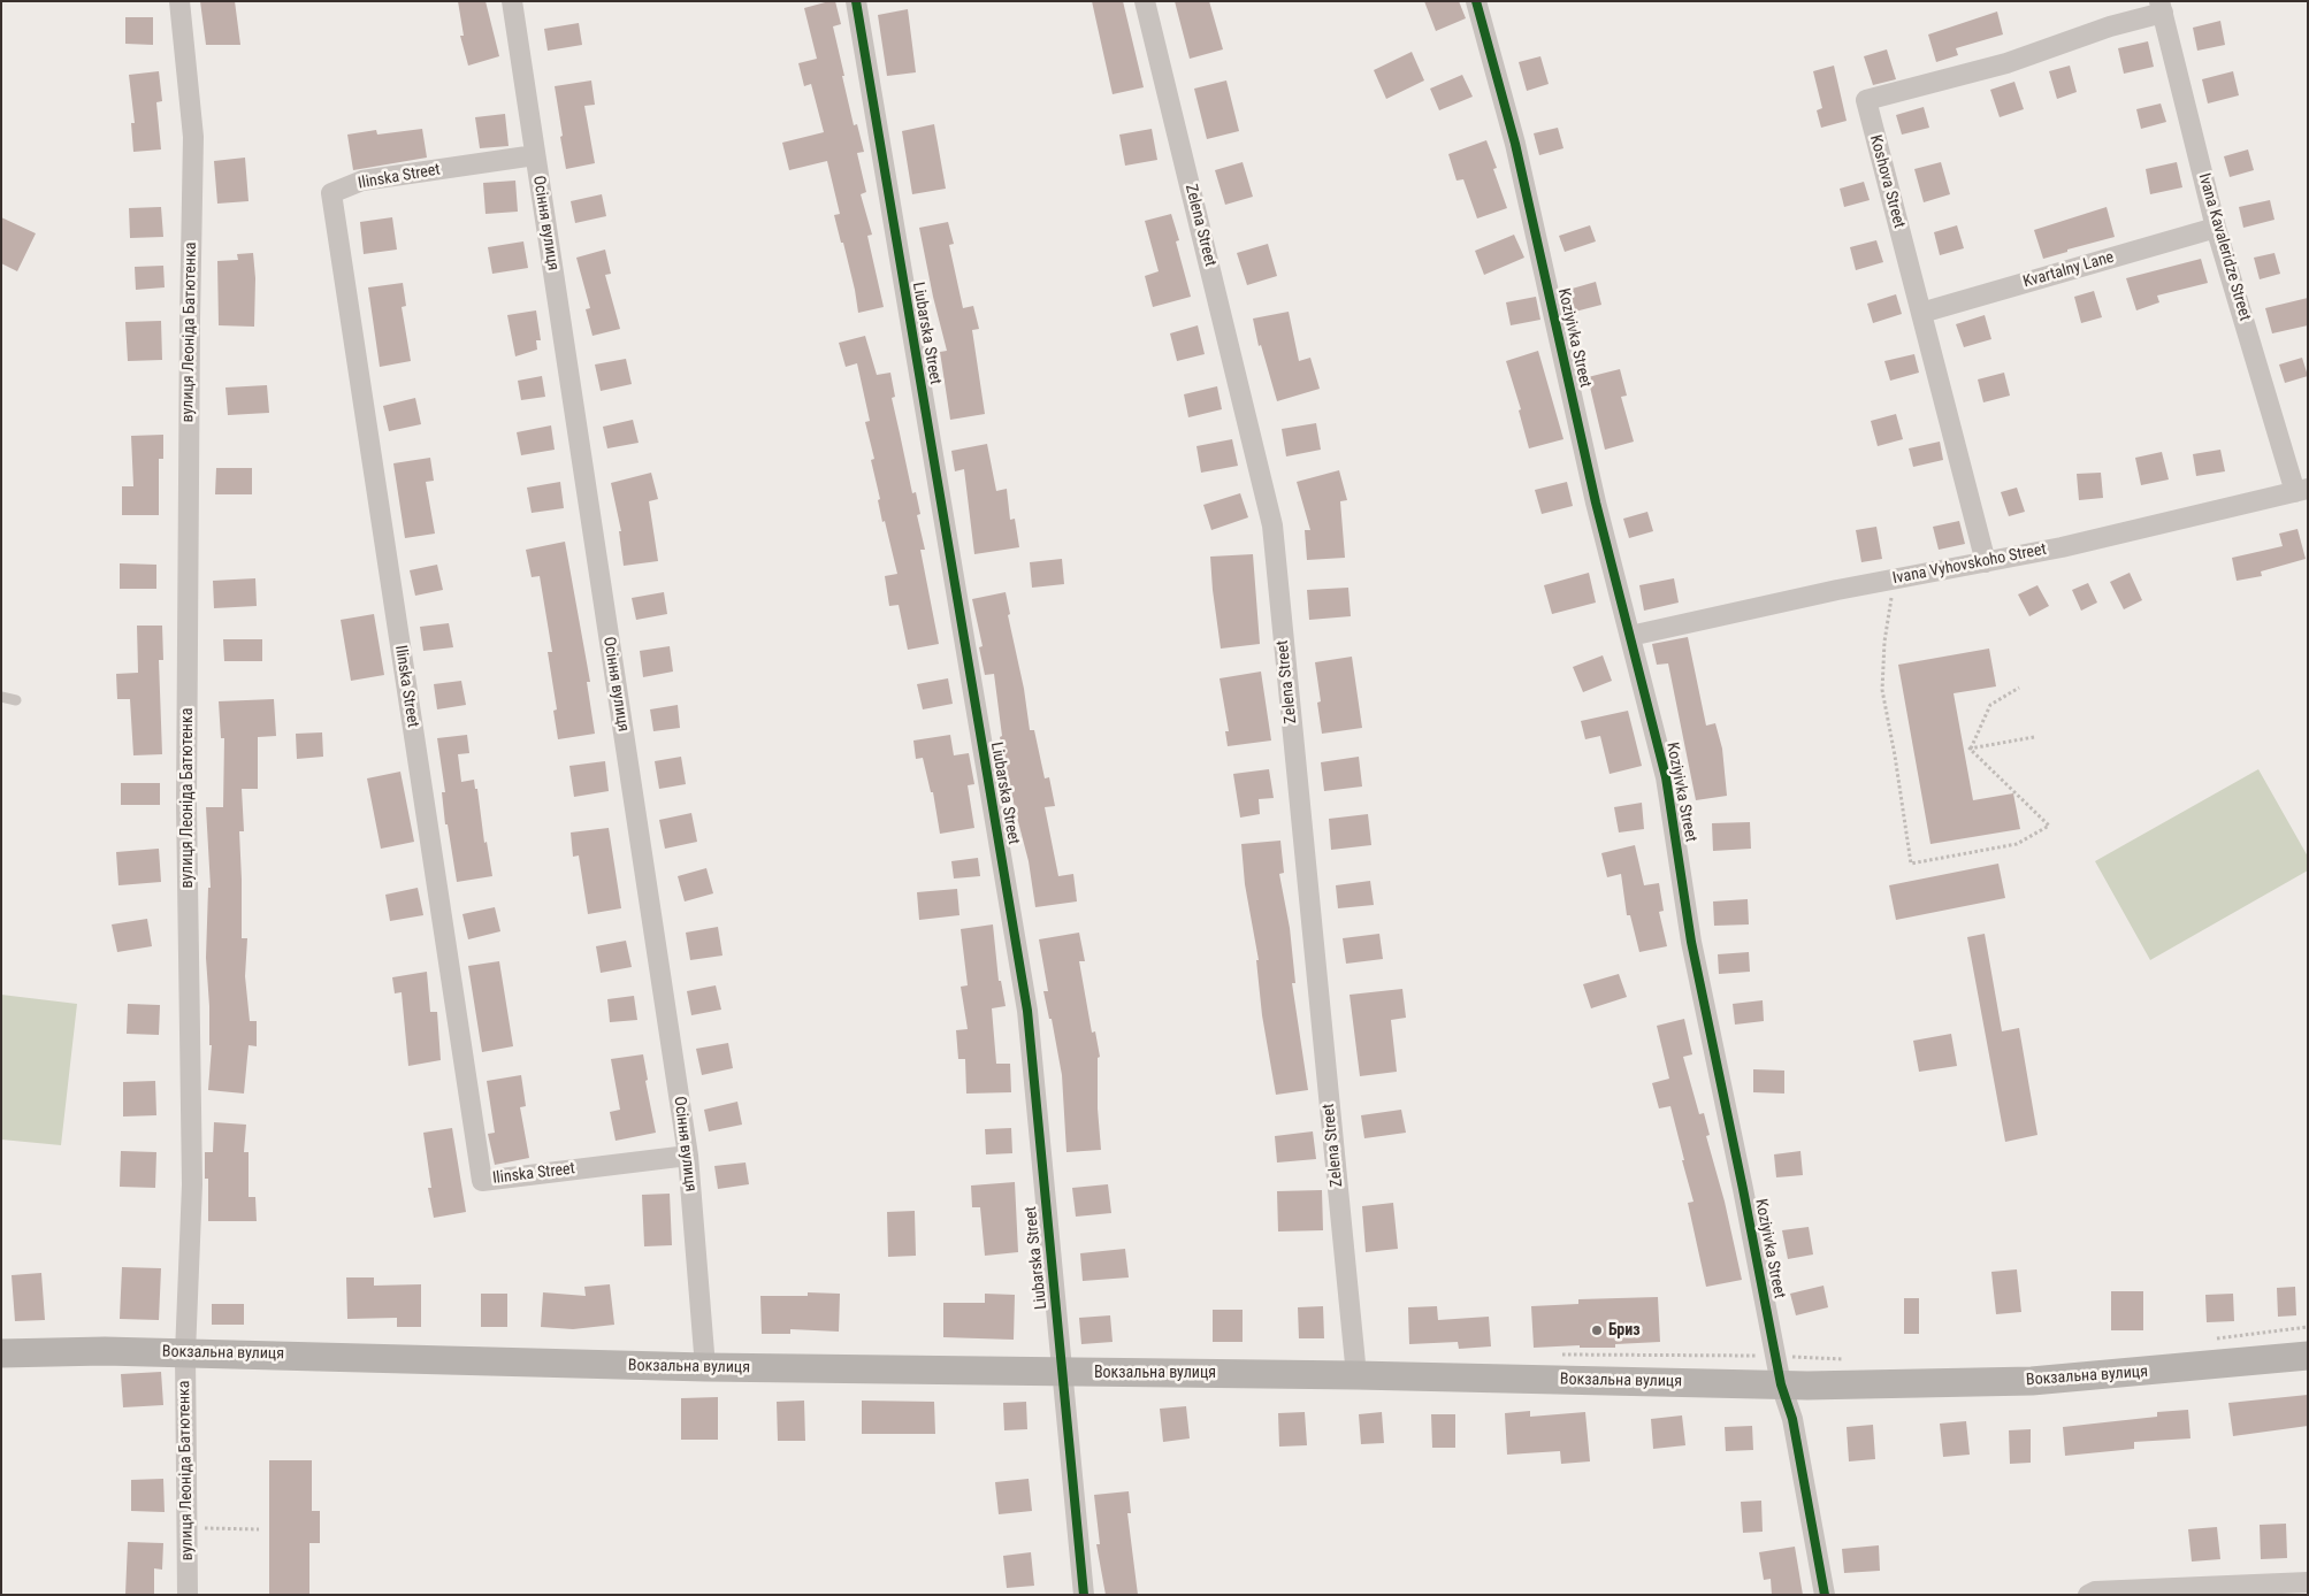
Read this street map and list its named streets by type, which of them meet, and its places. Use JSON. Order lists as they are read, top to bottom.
{
  "streets": {
    "main road": ["Вокзальна вулиця"],
    "street": [
      "Ilinska Street",
      "Koshova Street",
      "Осіння вулиця",
      "Zelena Street",
      "Ivana Kavaleridze Street",
      "Kvartalny Lane",
      "вулиця Леоніда Батютенка",
      "Liubarska Street",
      "Koziyivka Street",
      "Ivana Vyhovskoho Street"
    ]
  },
  "crossings": [
    ["Ilinska Street", "Осіння вулиця"],
    ["Koshova Street", "Ivana Kavaleridze Street"],
    ["Koshova Street", "Kvartalny Lane"],
    ["Koshova Street", "Ivana Vyhovskoho Street"],
    ["Осіння вулиця", "Вокзальна вулиця"],
    ["Zelena Street", "Вокзальна вулиця"],
    ["Ivana Kavaleridze Street", "Kvartalny Lane"],
    ["Ivana Kavaleridze Street", "Ivana Vyhovskoho Street"],
    ["вулиця Леоніда Батютенка", "Вокзальна вулиця"],
    ["Liubarska Street", "Вокзальна вулиця"],
    ["Koziyivka Street", "Ivana Vyhovskoho Street"],
    ["Koziyivka Street", "Вокзальна вулиця"]
  ],
  "places": ["Бриз"]
}
